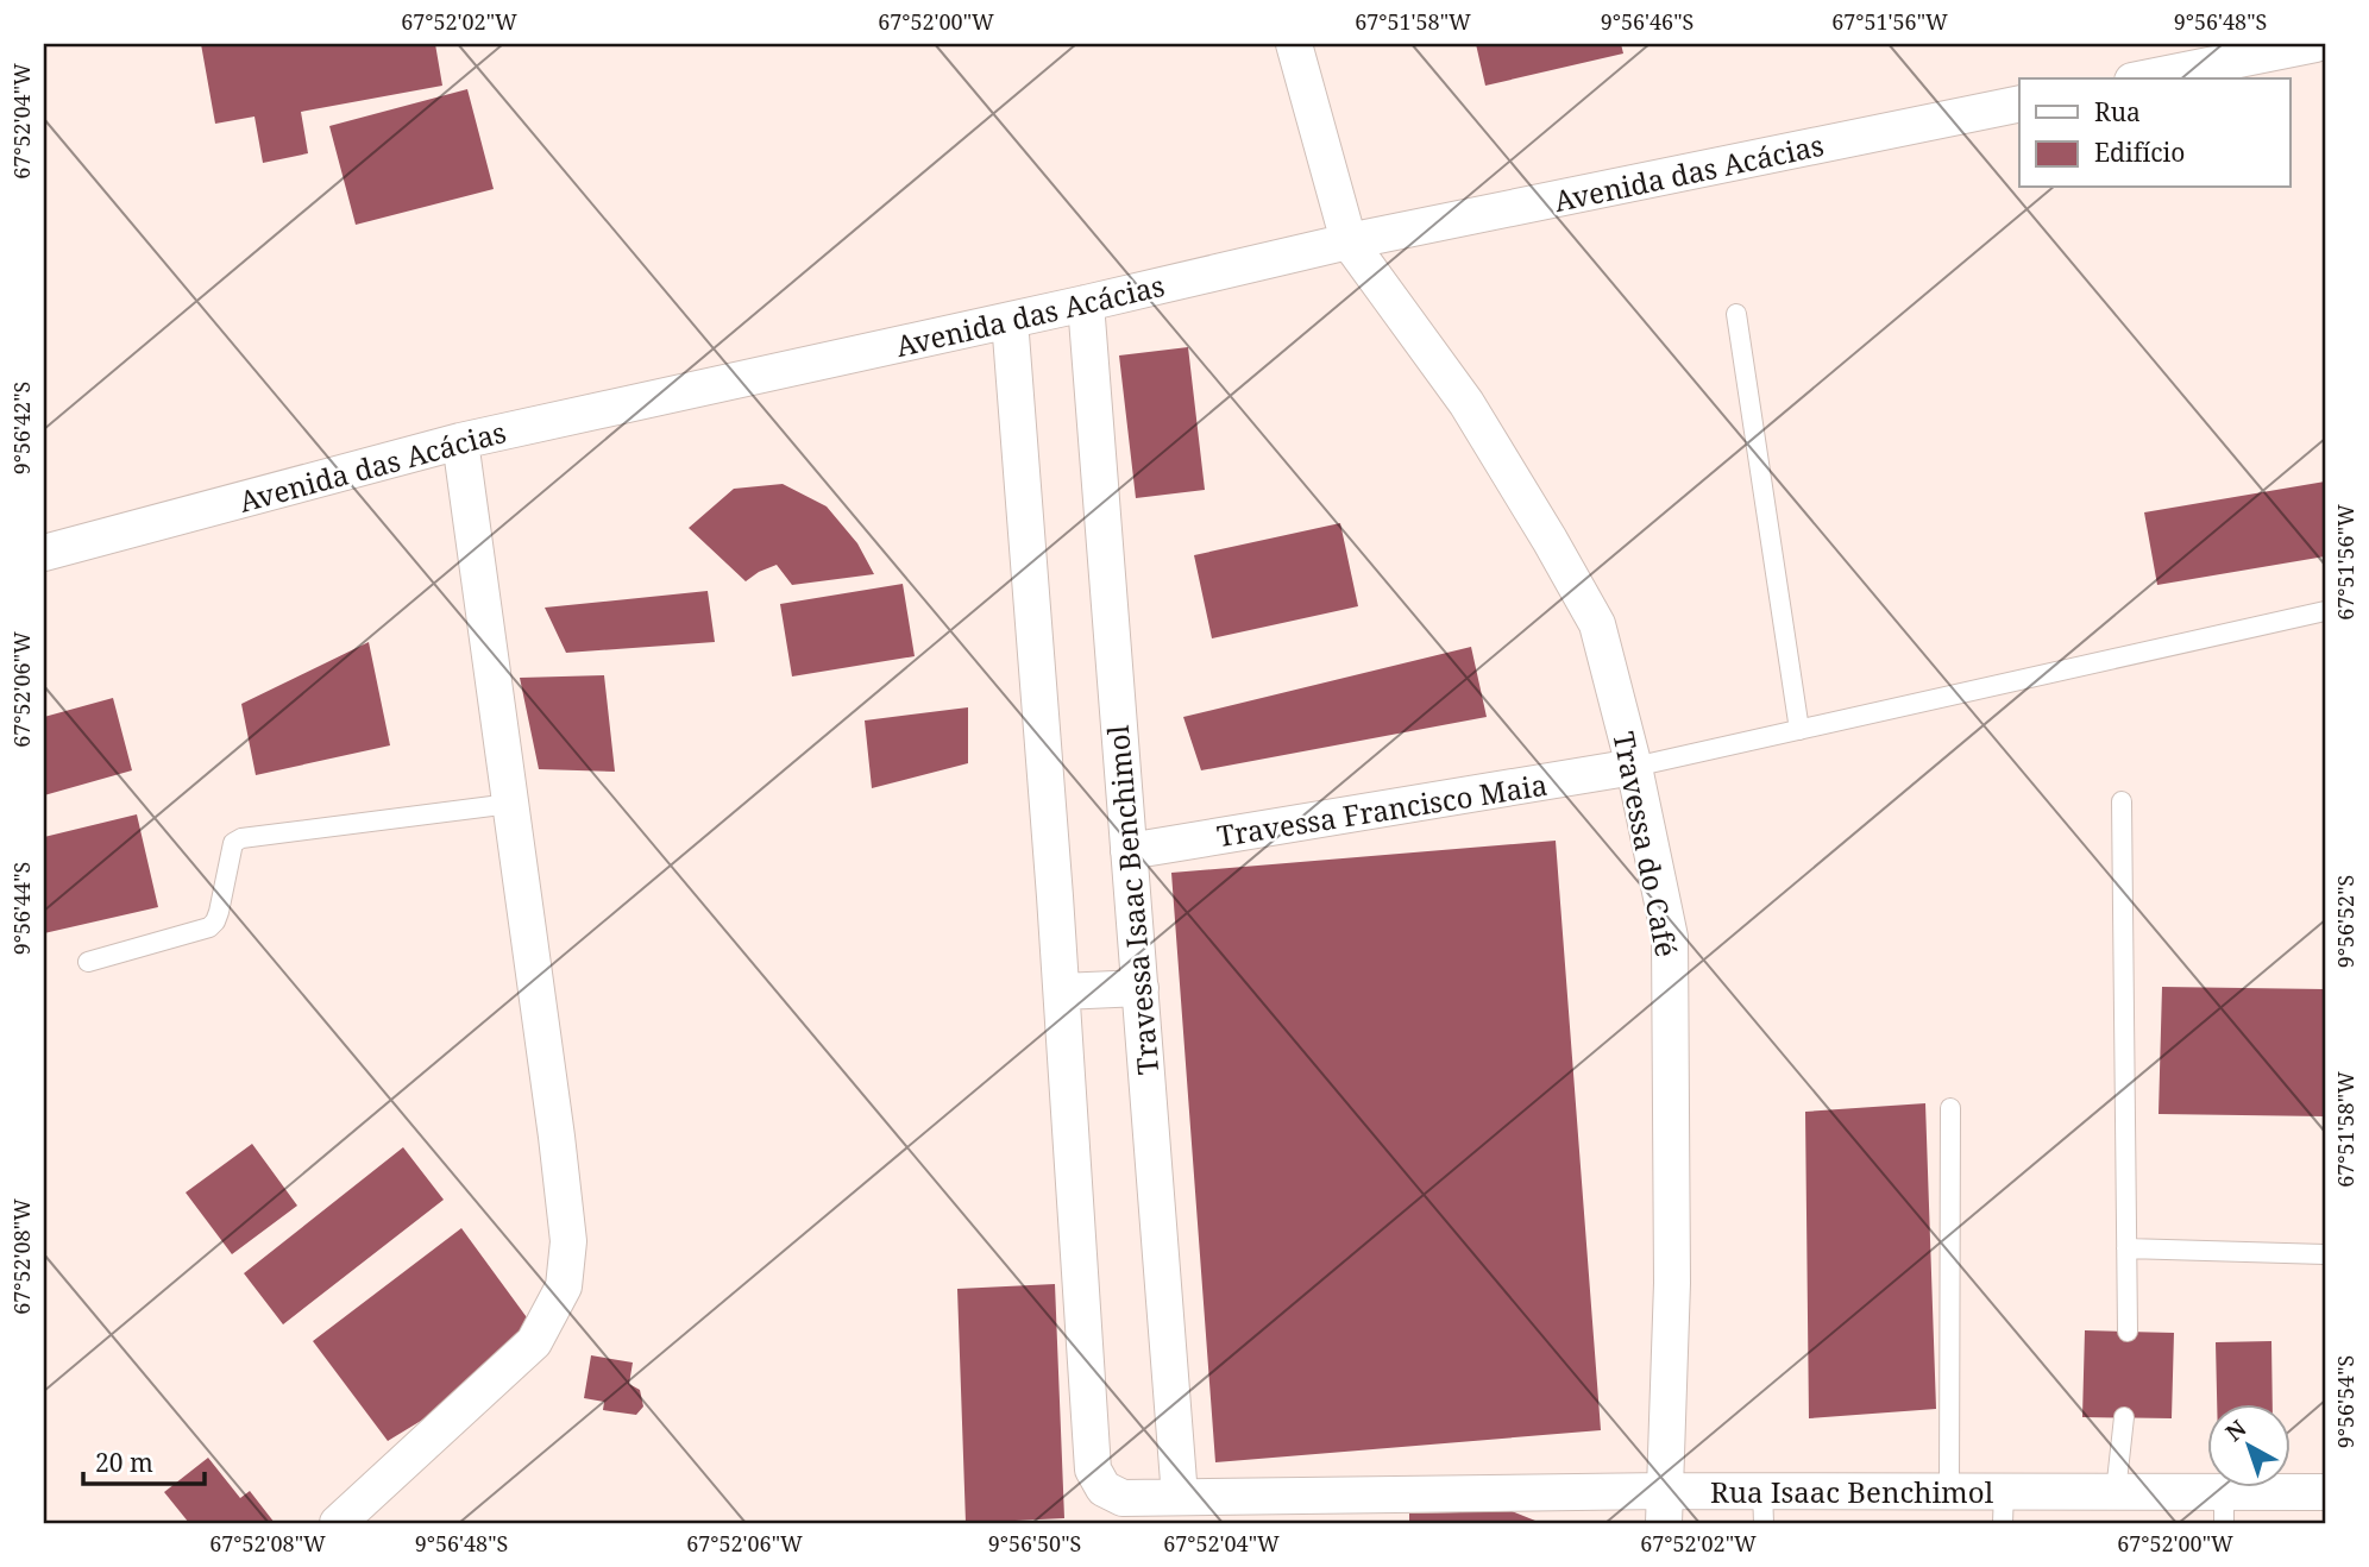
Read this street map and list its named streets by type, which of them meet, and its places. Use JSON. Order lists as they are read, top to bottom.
{
  "streets": {
    "street": [
      "Avenida das Acácias",
      "Travessa Francisco Maia",
      "Travessa do Café",
      "Travessa Isaac Benchimol",
      "Rua Isaac Benchimol"
    ]
  },
  "crossings": [
    ["Avenida das Acácias", "Travessa do Café"],
    ["Avenida das Acácias", "Travessa Isaac Benchimol"],
    ["Travessa Francisco Maia", "Travessa do Café"],
    ["Travessa Francisco Maia", "Travessa Isaac Benchimol"],
    ["Travessa do Café", "Rua Isaac Benchimol"],
    ["Travessa Isaac Benchimol", "Rua Isaac Benchimol"]
  ],
  "legend": ["Rua", "Edifício"],
  "scale_bar": "20 m",
  "north": "top left",
  "coordinates": [
    "67°52'02\"W",
    "67°52'00\"W",
    "67°51'58\"W",
    "9°56'46\"S",
    "67°51'56\"W",
    "9°56'48\"S",
    "67°52'04\"W",
    "9°56'42\"S",
    "67°52'06\"W",
    "9°56'44\"S",
    "9°56'52\"S",
    "67°52'08\"W",
    "9°56'54\"S",
    "9°56'50\"S"
  ]
}
